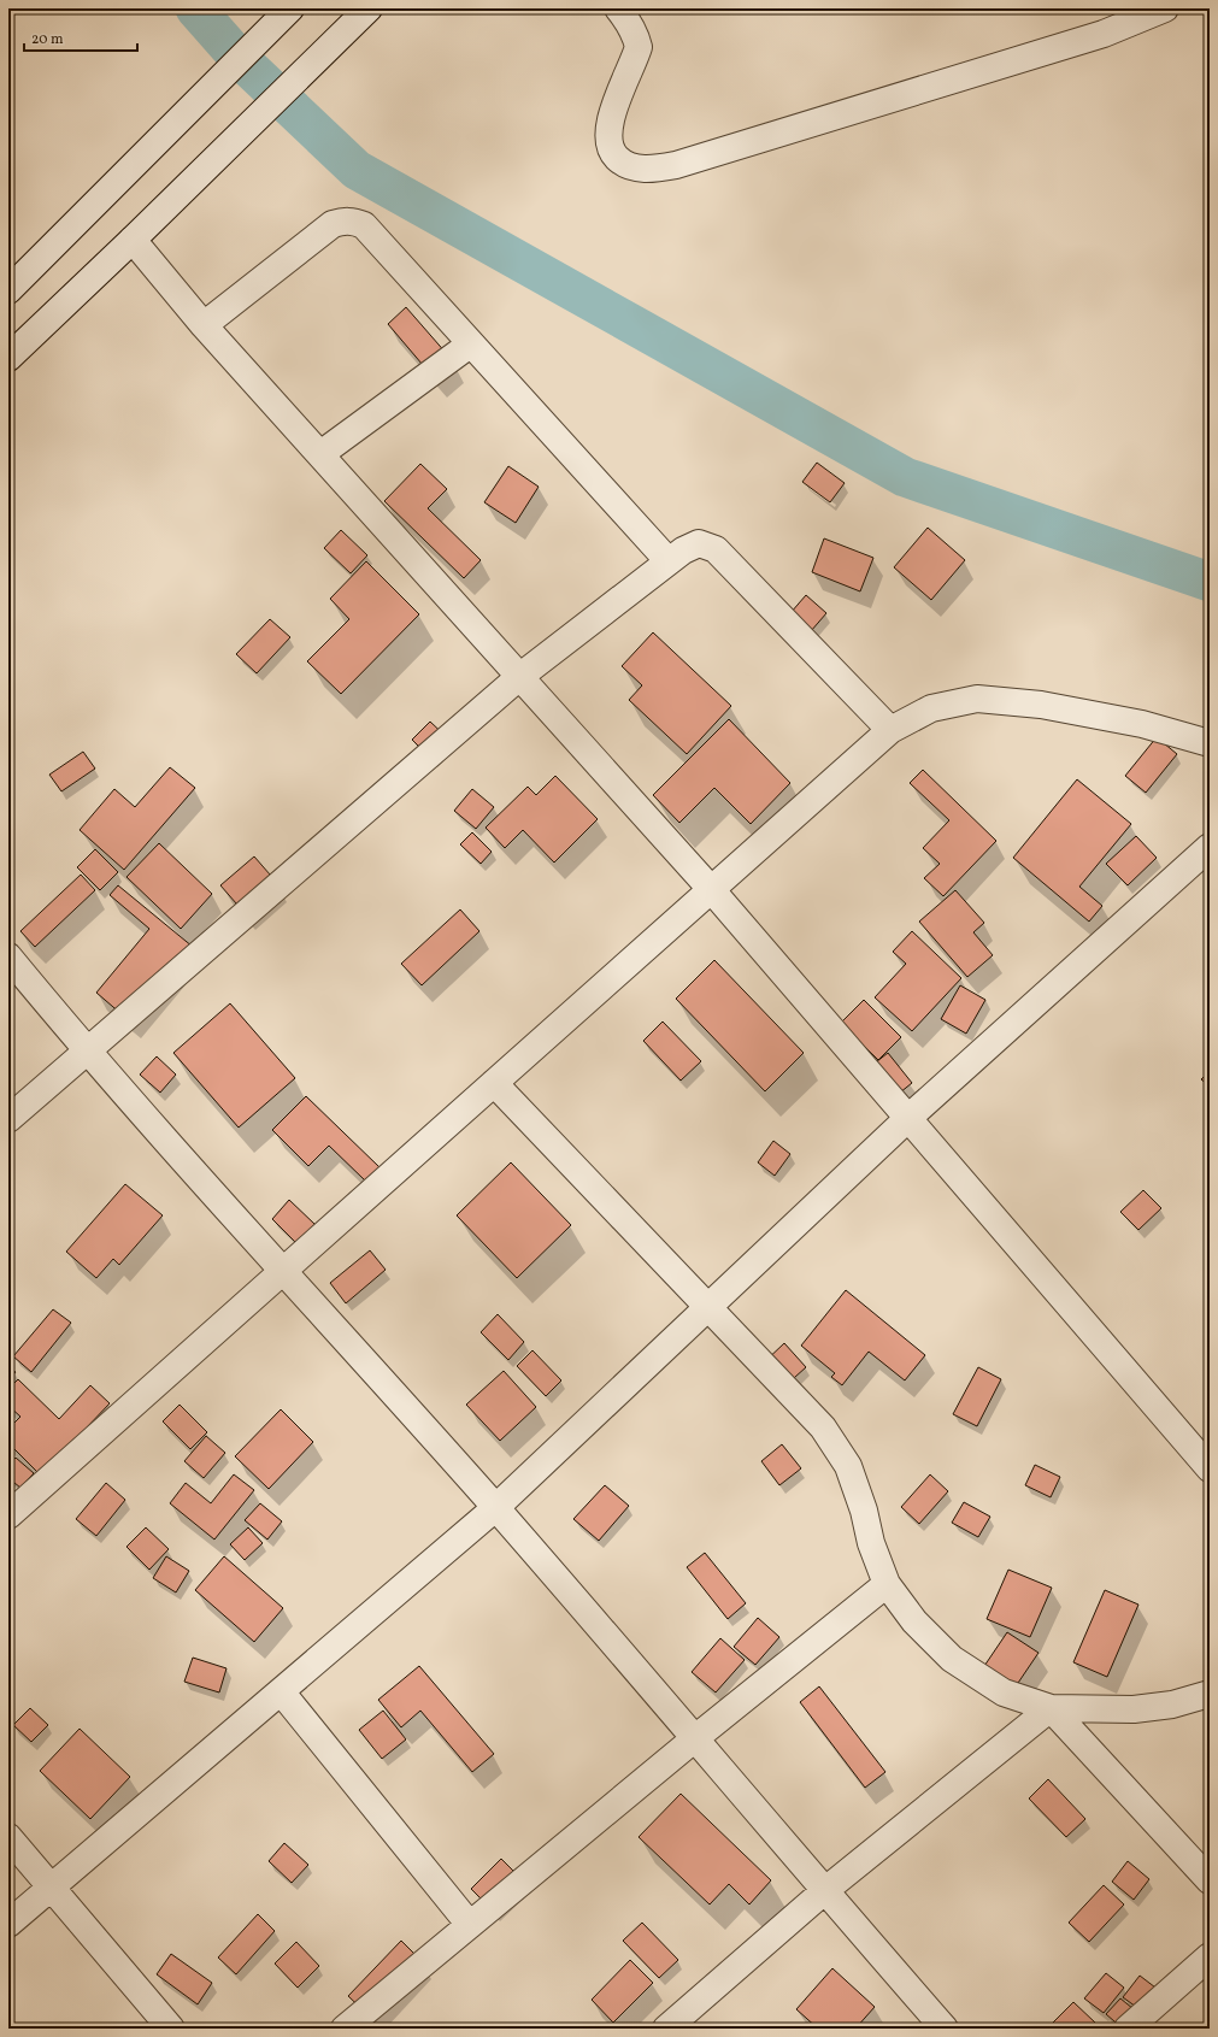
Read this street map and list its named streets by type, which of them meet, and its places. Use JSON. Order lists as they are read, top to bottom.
{
  "scale_bar": "20 m"
}
